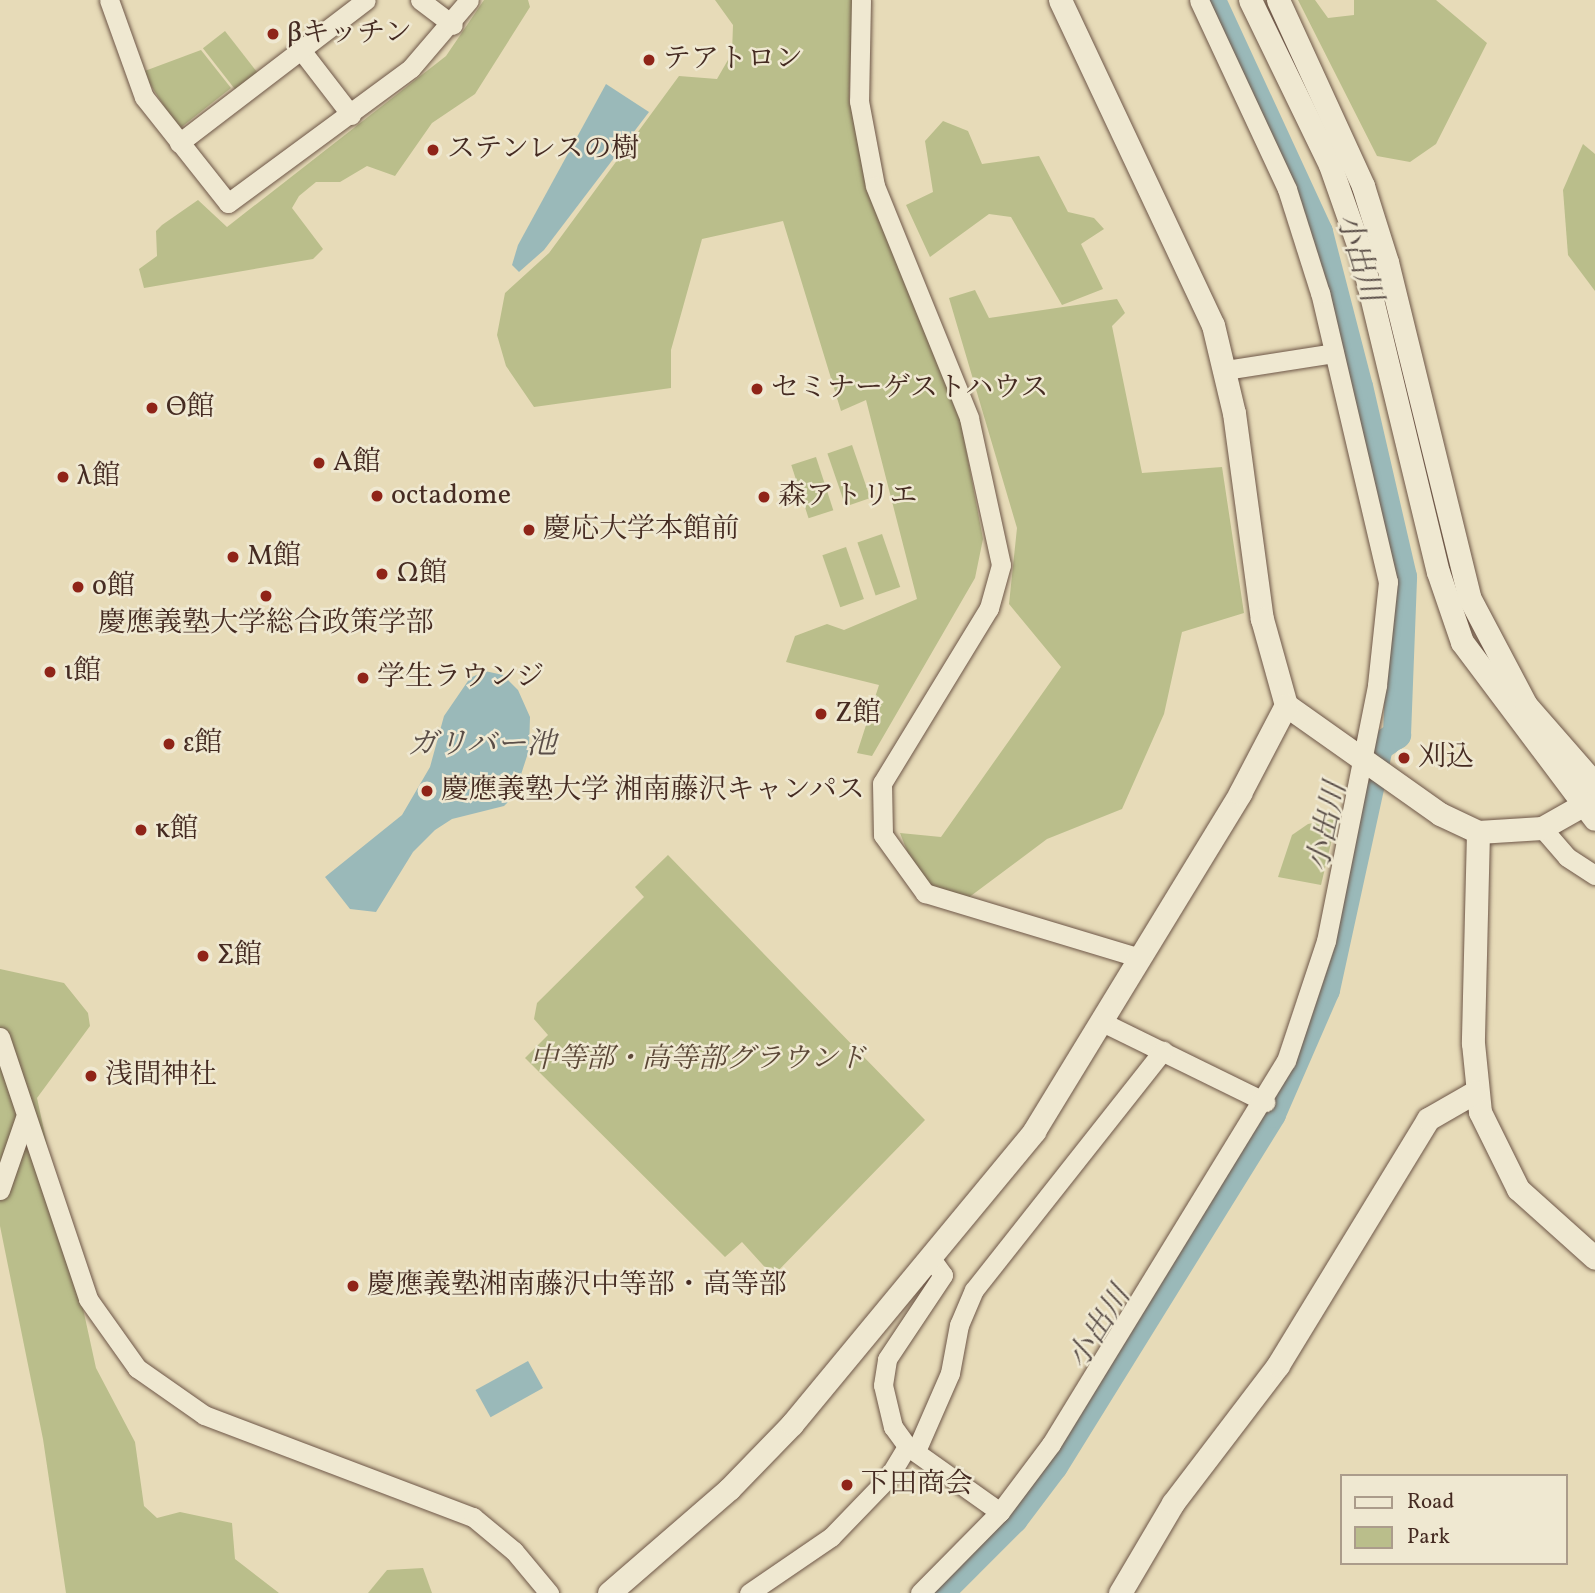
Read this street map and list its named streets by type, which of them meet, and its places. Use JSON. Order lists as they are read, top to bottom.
{
  "water": ["小出川", "ガリバー池"],
  "parks": ["中等部・高等部グラウンド"],
  "places": [
    "βキッチン",
    "テアトロン",
    "ステンレスの樹",
    "セミナーゲストハウス",
    "Θ館",
    "A館",
    "λ館",
    "octadome",
    "森アトリエ",
    "慶応大学本館前",
    "Μ館",
    "Ω館",
    "ο館",
    "慶應義塾大学総合政策学部",
    "ι館",
    "学生ラウンジ",
    "Ζ館",
    "ε館",
    "刈込",
    "慶應義塾大学 湘南藤沢キャンパス",
    "κ館",
    "Σ館",
    "浅間神社",
    "慶應義塾湘南藤沢中等部・高等部",
    "下田商会"
  ],
  "legend": ["Road", "Park"]
}
